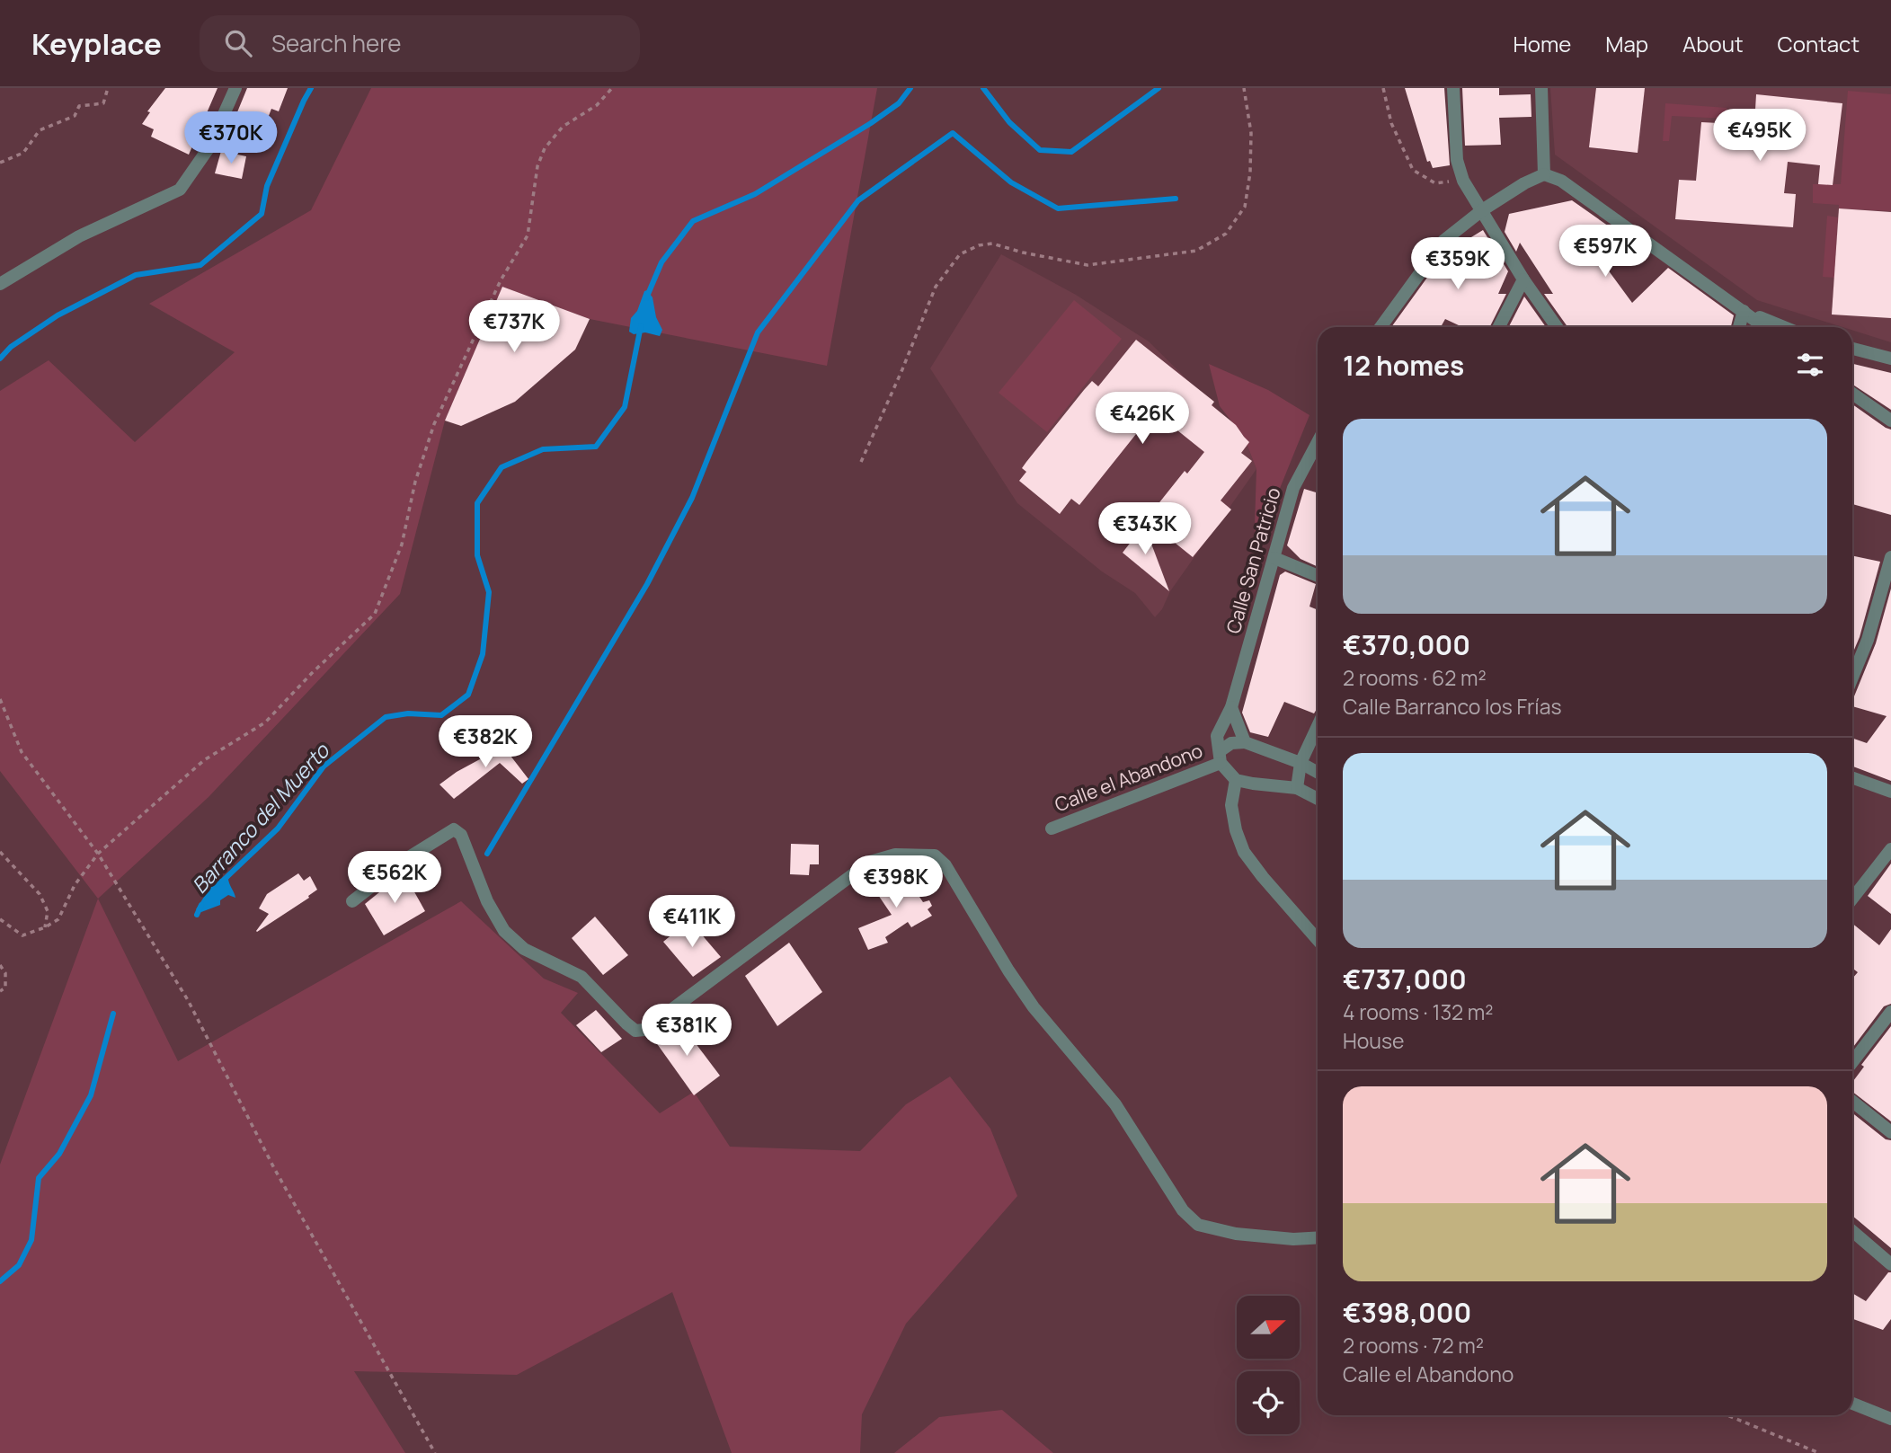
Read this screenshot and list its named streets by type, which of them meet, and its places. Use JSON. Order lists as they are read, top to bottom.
{
  "streets": {
    "street": ["Calle San Patricio", "Calle el Abandono"]
  },
  "crossings": [
    ["Calle San Patricio", "Calle el Abandono"]
  ],
  "water": ["Barranco del Muerto"],
  "north": "right",
  "page": {
    "header": "Keyplace",
    "search": "Search here",
    "nav": [
      "Home",
      "Map",
      "About",
      "Contact"
    ],
    "price": [
      "€495K",
      "€370K",
      "€597K",
      "€359K",
      "€737K",
      "€426K",
      "€343K",
      "€382K",
      "€562K",
      "€398K",
      "€411K",
      "€381K"
    ],
    "heading": "12 homes",
    "list": [
      {
        "name": "€370,000",
        "note": "2 rooms · 62 m² · Calle Barranco los Frías"
      },
      {
        "name": "€737,000",
        "note": "4 rooms · 132 m² · House"
      },
      {
        "name": "€398,000",
        "note": "2 rooms · 72 m² · Calle el Abandono"
      }
    ]
  }
}
